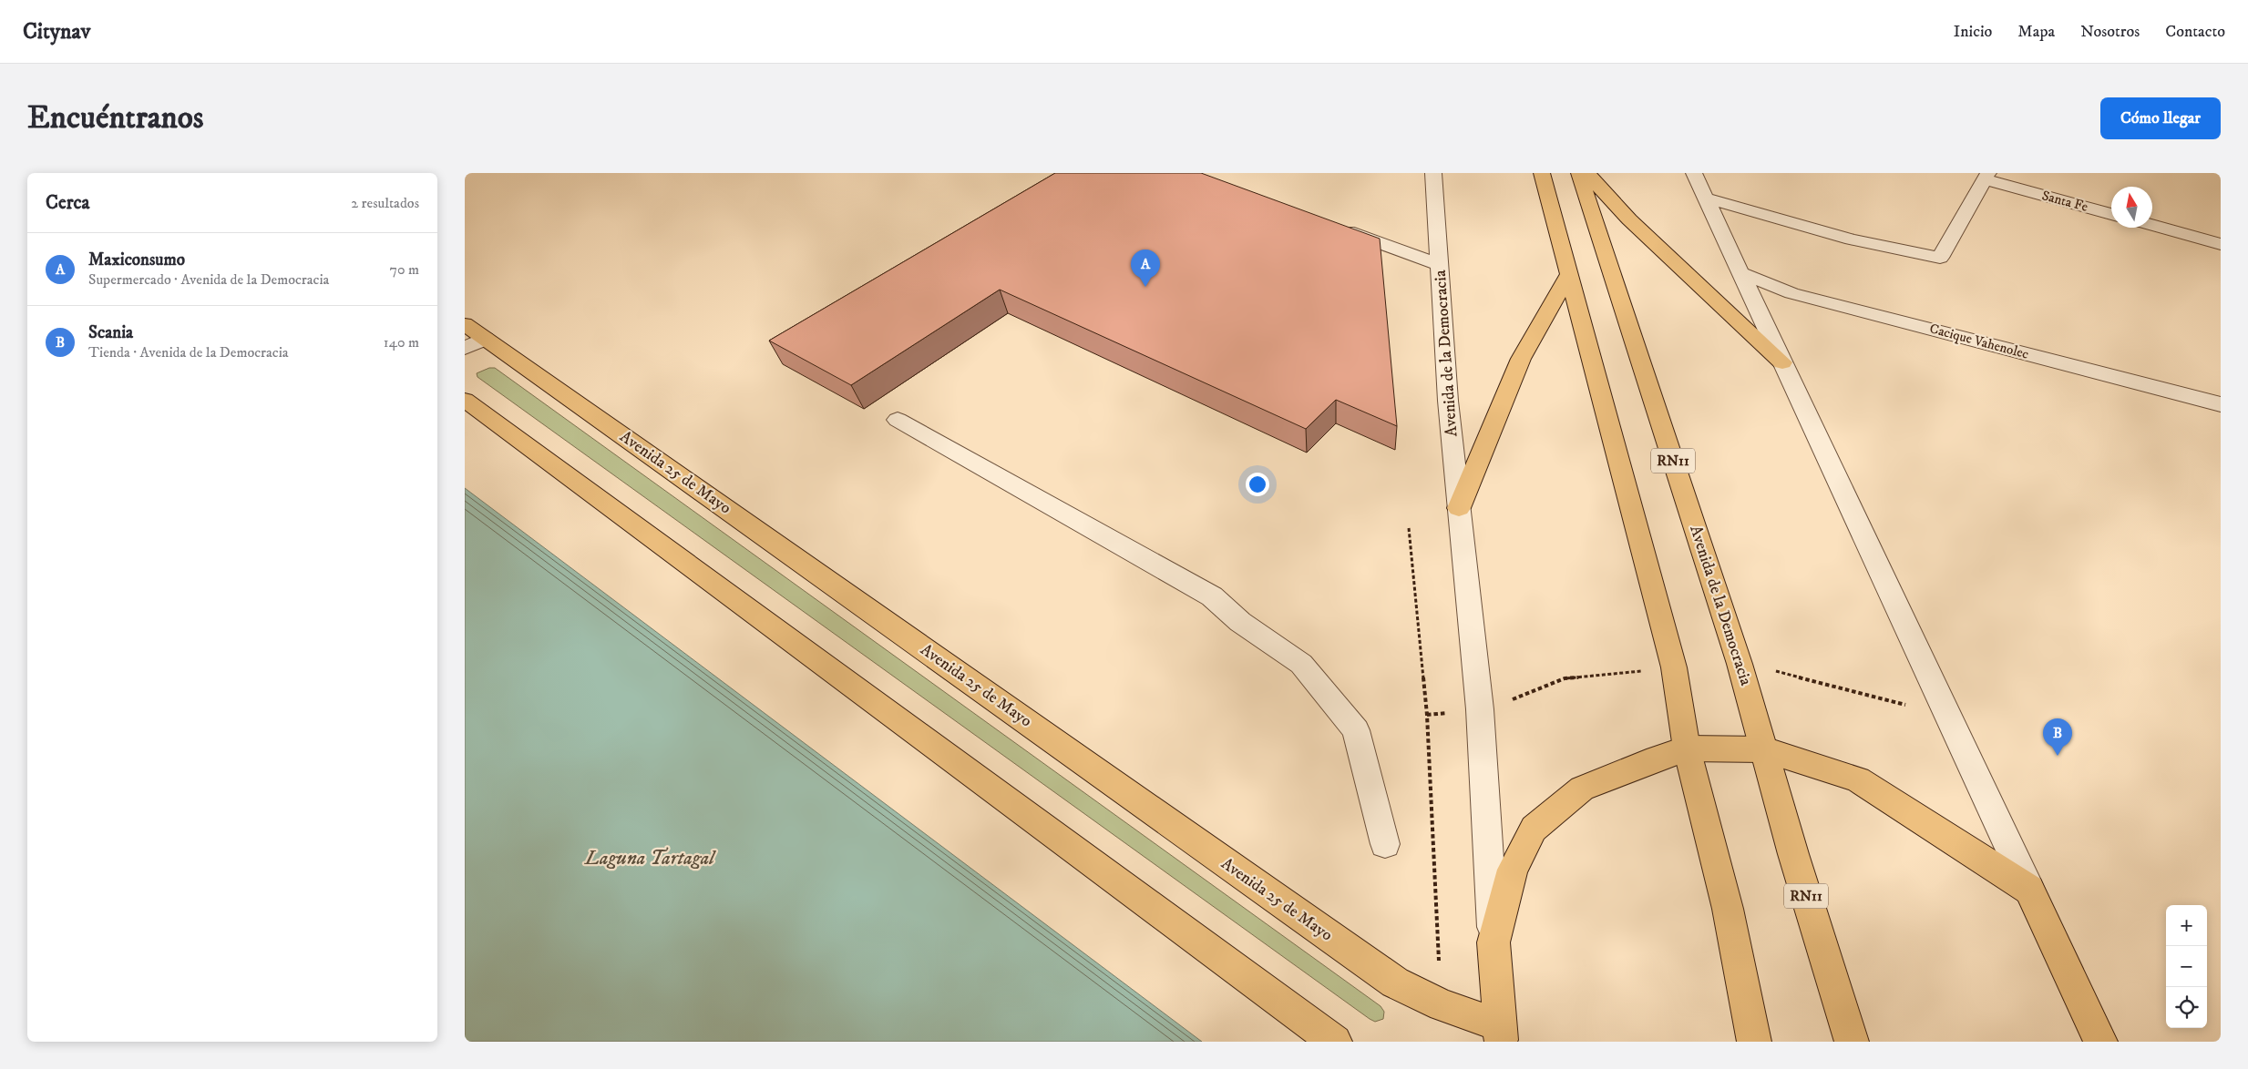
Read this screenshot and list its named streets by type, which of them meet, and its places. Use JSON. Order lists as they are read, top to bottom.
{
  "streets": {
    "main road": ["Avenida de la Democracia", "RN11", "Avenida 25 de Mayo"],
    "street": ["Santa Fe", "Cacique Vahenolec"]
  },
  "water": ["Laguna Tartagal"],
  "north": "top",
  "page": {
    "header": "Citynav",
    "nav": [
      "Inicio",
      "Mapa",
      "Nosotros",
      "Contacto"
    ],
    "buttons": "Cómo llegar",
    "title": "Encuéntranos",
    "heading": ["Cerca", "2 resultados"],
    "list": [
      {
        "mark": "A",
        "name": "Maxiconsumo",
        "note": "Supermercado · Avenida de la Democracia",
        "value": "70 m"
      },
      {
        "mark": "B",
        "name": "Scania",
        "note": "Tienda · Avenida de la Democracia",
        "value": "140 m"
      }
    ],
    "pins": ["A", "B"],
    "map_buttons": ["+", "−"]
  }
}
